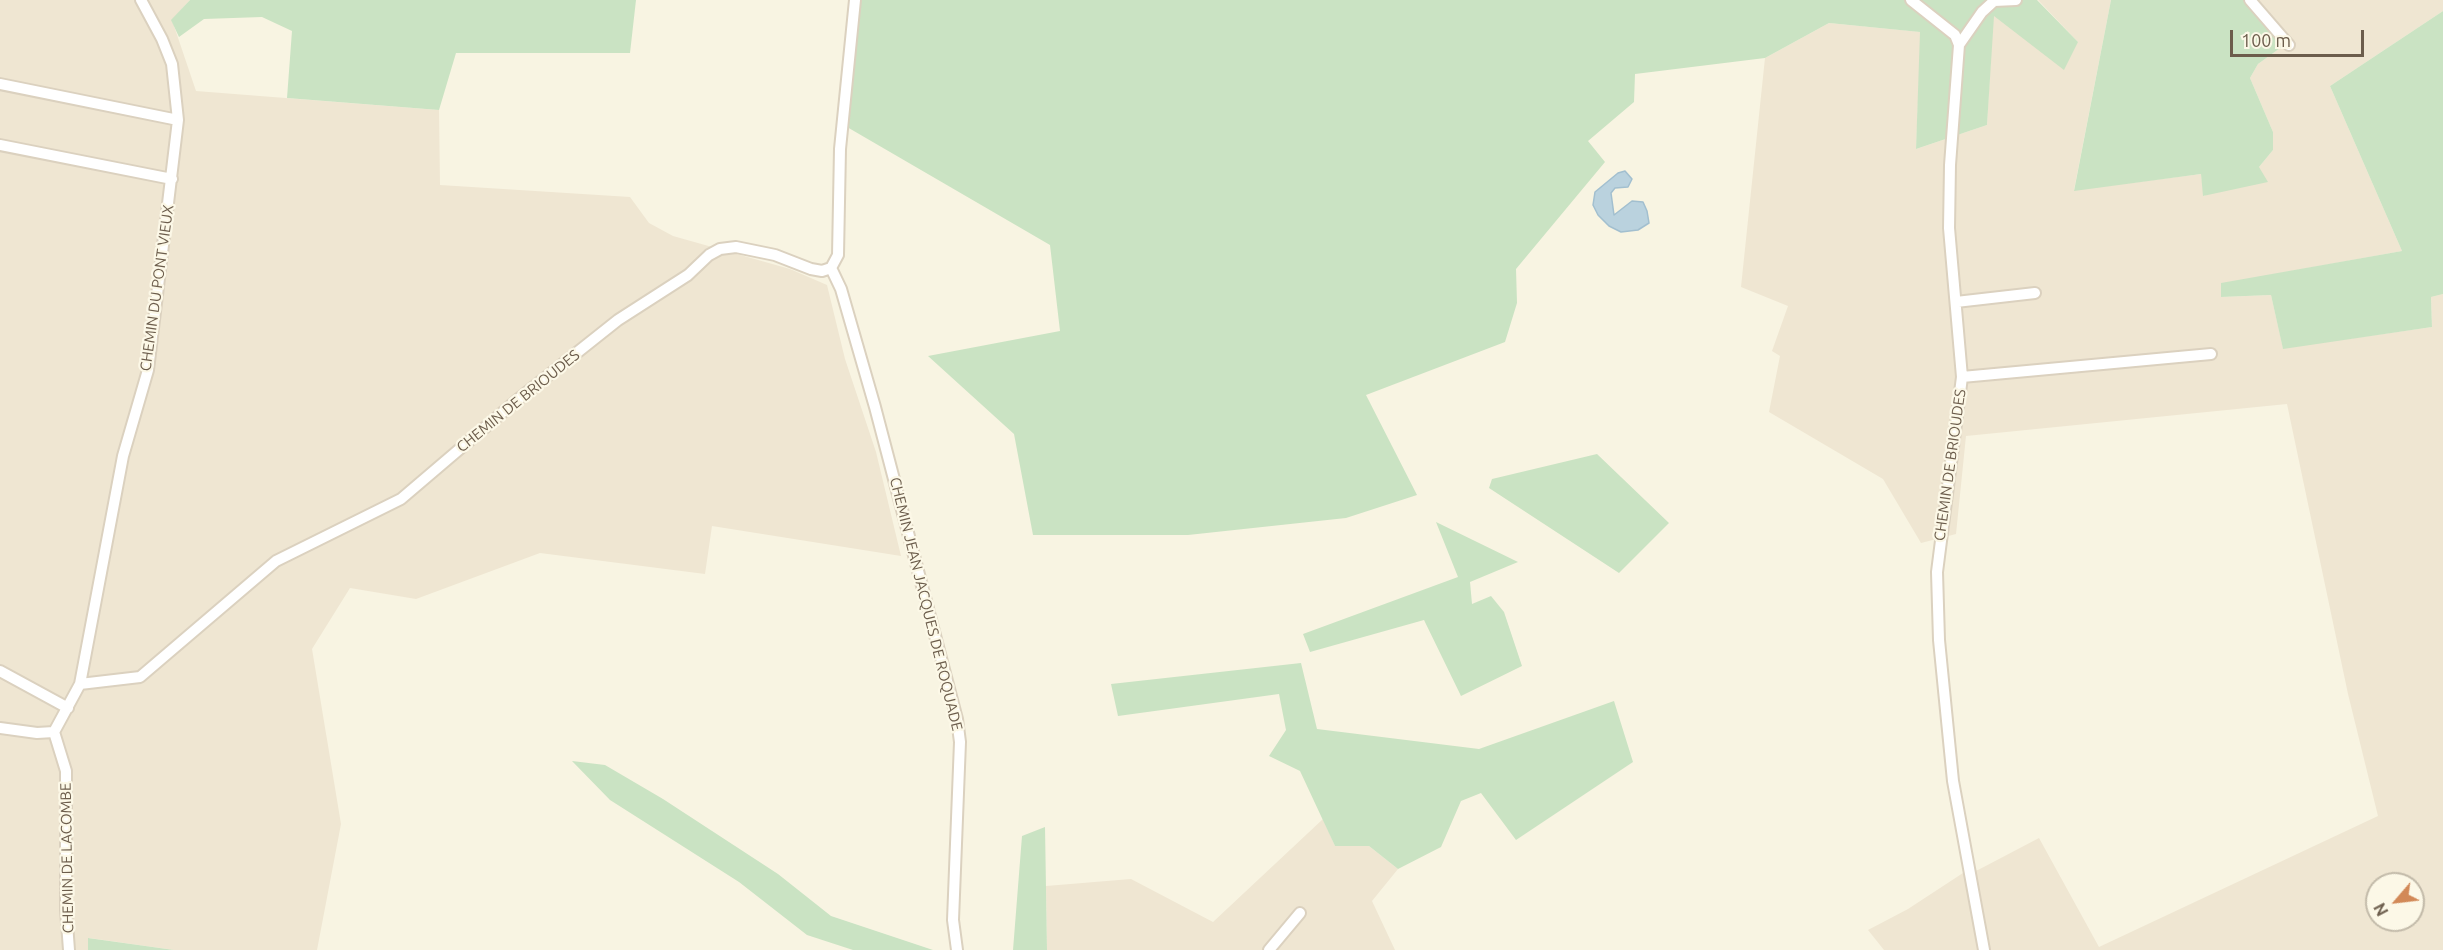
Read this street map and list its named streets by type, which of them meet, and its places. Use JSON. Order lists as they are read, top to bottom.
{
  "streets": {
    "street": [
      "CHEMIN DU PONT VIEUX",
      "CHEMIN DE BRIOUDES",
      "CHEMIN JEAN JACQUES DE ROQUADE",
      "CHEMIN DE LACOMBE"
    ]
  },
  "crossings": [
    ["CHEMIN DU PONT VIEUX", "CHEMIN DE BRIOUDES"],
    ["CHEMIN DE BRIOUDES", "CHEMIN JEAN JACQUES DE ROQUADE"]
  ],
  "scale_bar": "100 m",
  "north": "bottom left"
}
